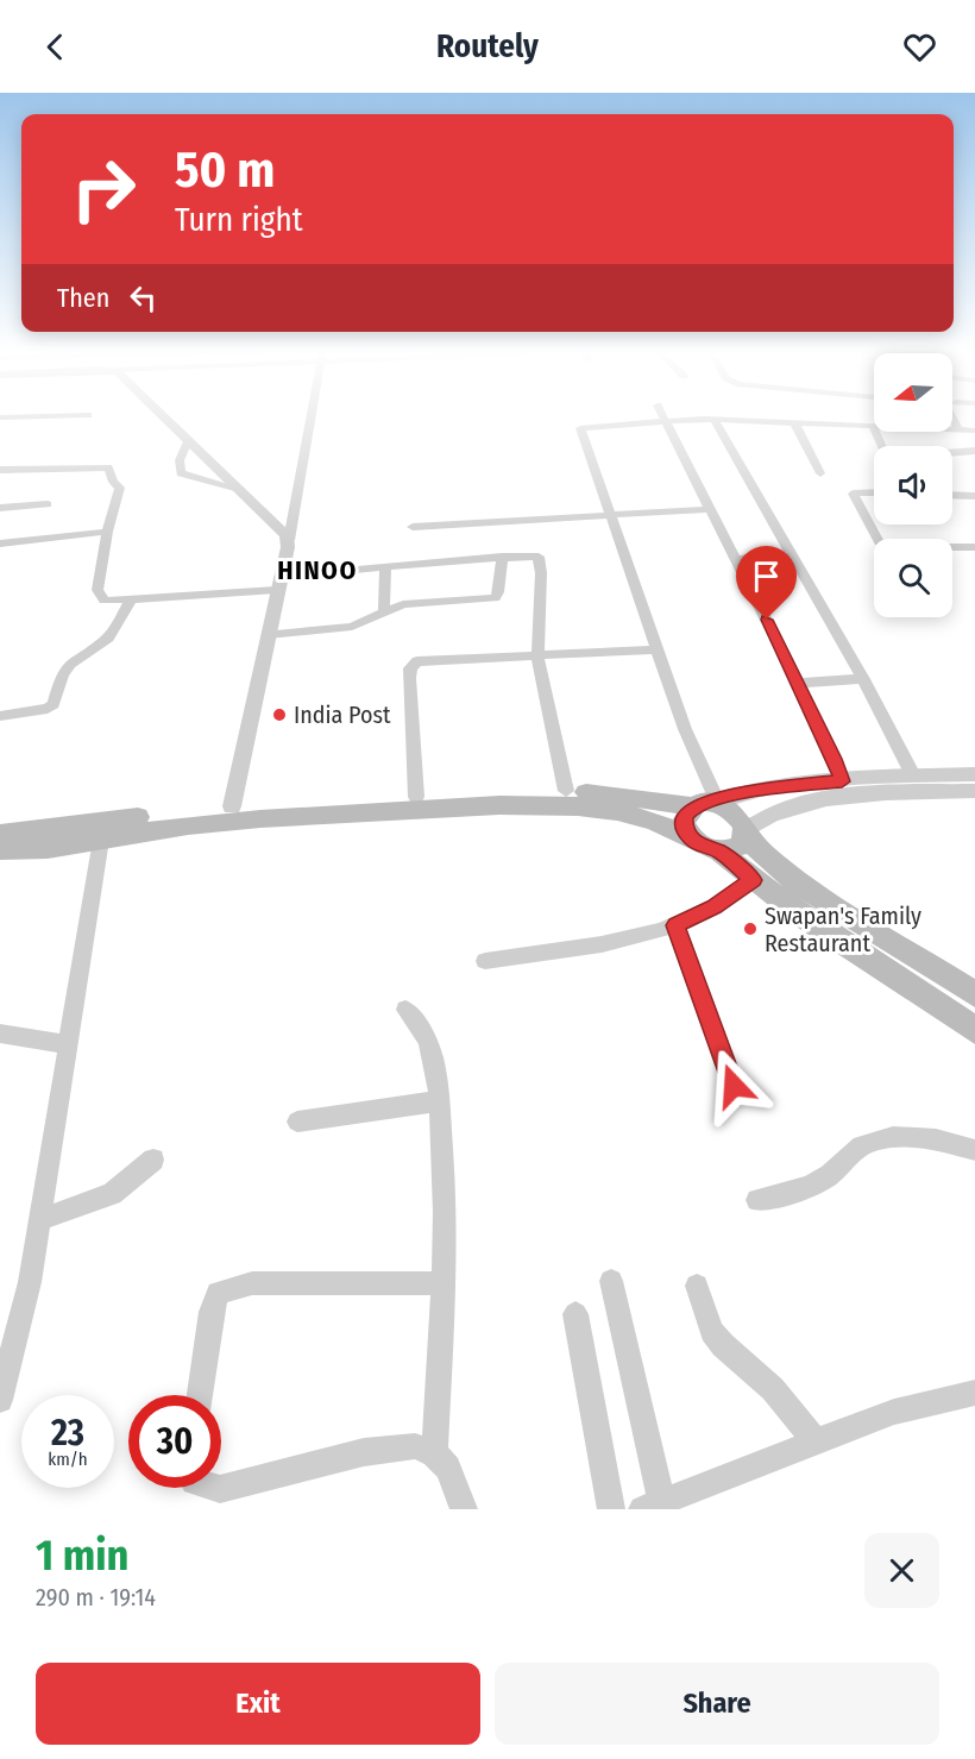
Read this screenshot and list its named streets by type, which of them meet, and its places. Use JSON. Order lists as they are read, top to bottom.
{
  "districts": ["HINOO"],
  "places": ["India Post", "Swapan's Family Restaurant"],
  "north": "left",
  "page": {
    "header": "Routely",
    "turn": ["50 m", "Turn right"],
    "then": "Then",
    "speed": "23 km/h",
    "limit": "30",
    "heading": ["1 min", "290 m · 19:14"],
    "buttons": ["Exit", "Share"]
  }
}
